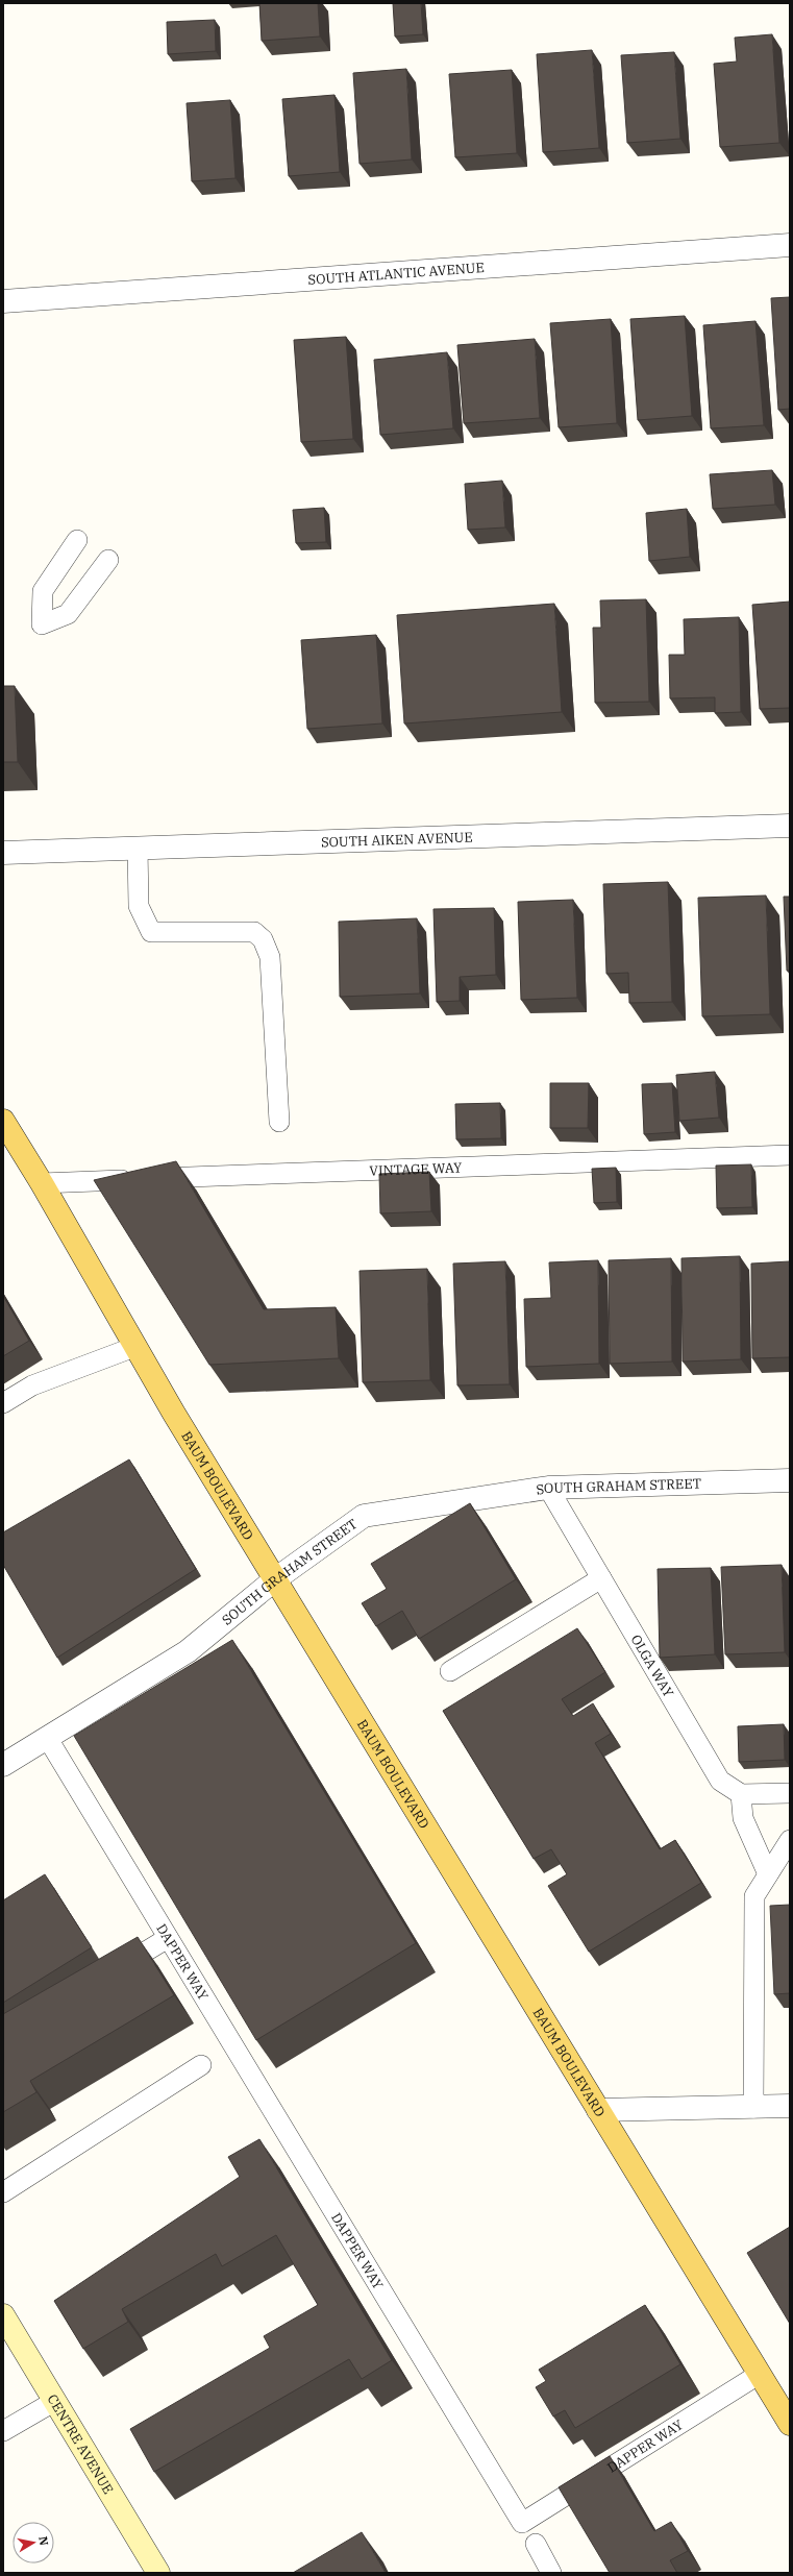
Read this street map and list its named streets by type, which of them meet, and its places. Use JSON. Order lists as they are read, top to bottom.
{
  "streets": {
    "main road": ["BAUM BOULEVARD", "CENTRE AVENUE"],
    "street": ["SOUTH ATLANTIC AVENUE", "SOUTH AIKEN AVENUE", "SOUTH GRAHAM STREET"],
    "lane": ["VINTAGE WAY", "OLGA WAY", "DAPPER WAY"]
  },
  "crossings": [
    ["VINTAGE WAY", "BAUM BOULEVARD"],
    ["BAUM BOULEVARD", "SOUTH GRAHAM STREET"],
    ["BAUM BOULEVARD", "DAPPER WAY"],
    ["SOUTH GRAHAM STREET", "OLGA WAY"],
    ["SOUTH GRAHAM STREET", "DAPPER WAY"]
  ],
  "north": "right"
}
